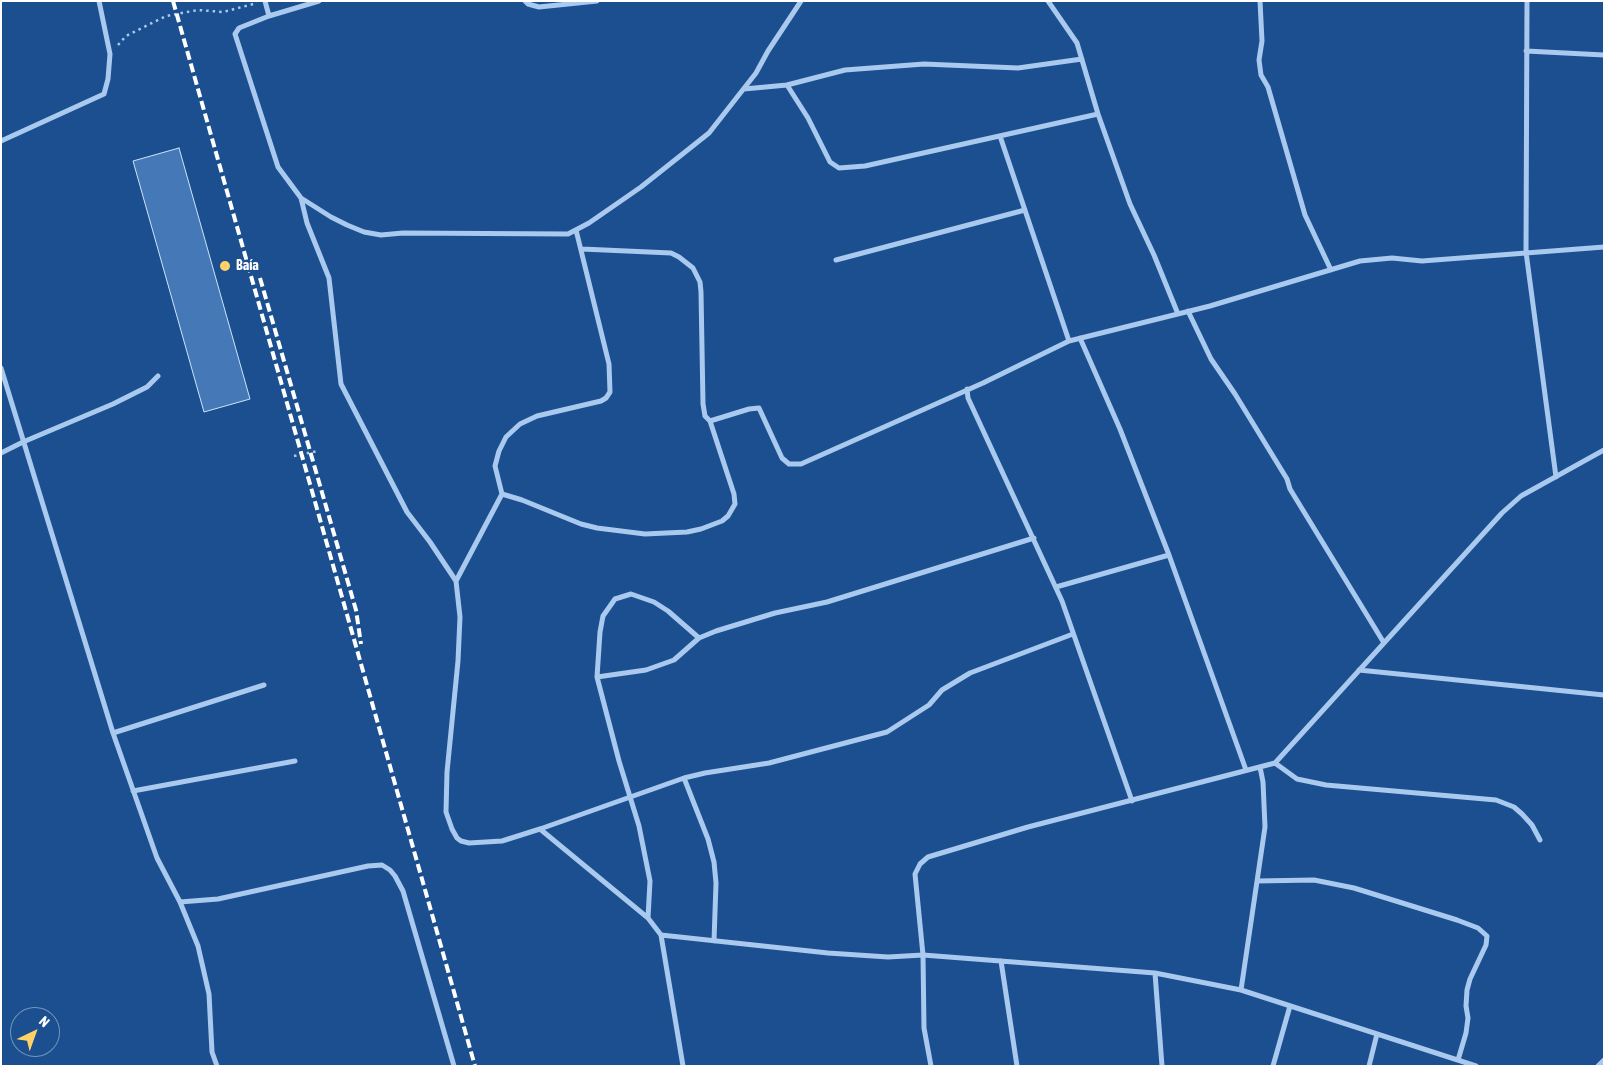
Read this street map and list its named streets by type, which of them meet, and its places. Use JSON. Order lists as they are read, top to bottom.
{
  "places": ["Baía"],
  "north": "top right"
}
